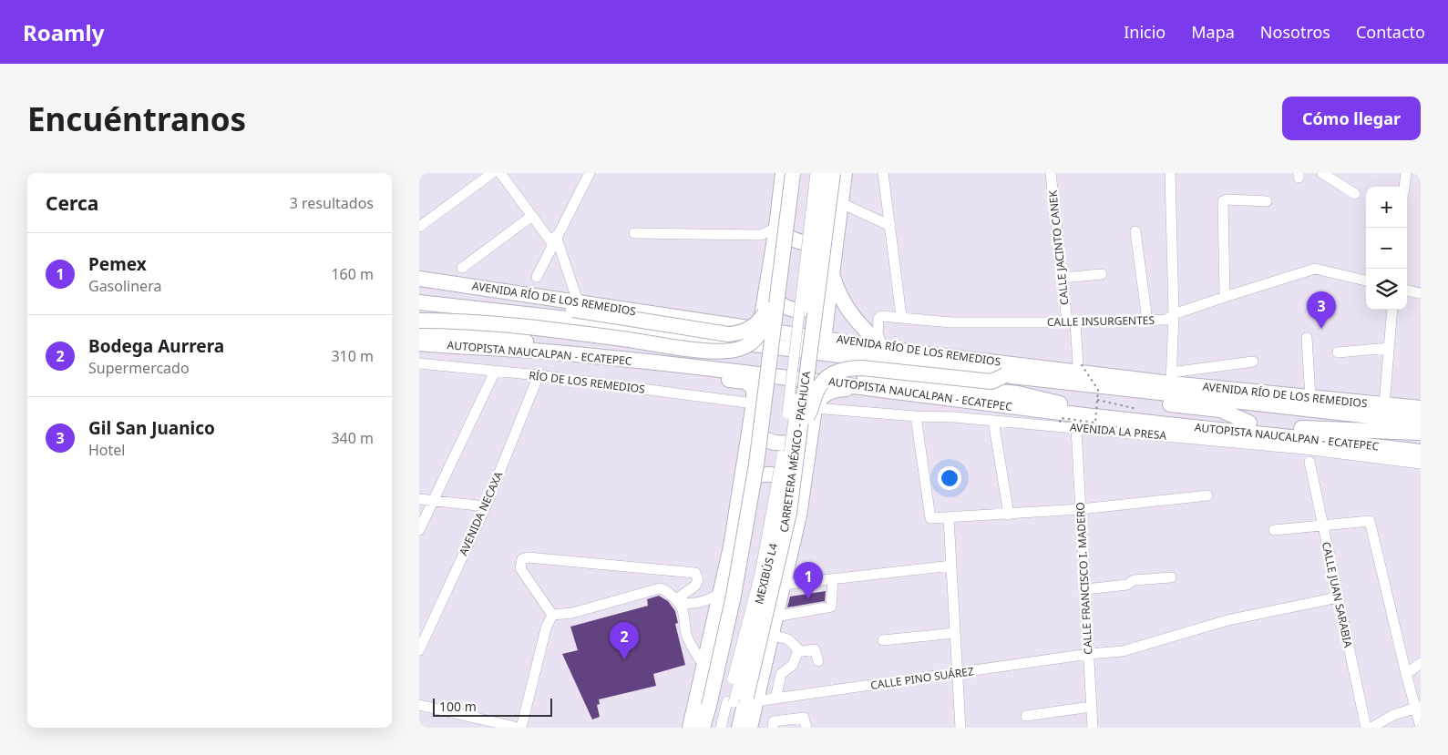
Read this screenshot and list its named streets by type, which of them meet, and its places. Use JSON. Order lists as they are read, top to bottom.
{
  "streets": {
    "highway": ["AVENIDA RÍO DE LOS REMEDIOS", "AUTOPISTA NAUCALPAN - ECATEPEC", "CARRETERA MÉXICO - PACHUCA"],
    "street": [
      "CALLE JACINTO CANEK",
      "CALLE INSURGENTES",
      "RÍO DE LOS REMEDIOS",
      "AVENIDA LA PRESA",
      "AVENIDA NECAXA",
      "MEXIBÚS L4",
      "CALLE FRANCISCO I. MADERO",
      "CALLE JUAN SARABIA",
      "CALLE PINO SUÁREZ"
    ]
  },
  "crossings": [
    ["CALLE JACINTO CANEK", "AVENIDA RÍO DE LOS REMEDIOS"],
    ["CALLE JACINTO CANEK", "CALLE INSURGENTES"],
    ["AVENIDA RÍO DE LOS REMEDIOS", "CALLE INSURGENTES"],
    ["RÍO DE LOS REMEDIOS", "AVENIDA NECAXA"],
    ["AVENIDA LA PRESA", "CALLE FRANCISCO I. MADERO"],
    ["CALLE FRANCISCO I. MADERO", "CALLE PINO SUÁREZ"],
    ["CALLE JUAN SARABIA", "CALLE PINO SUÁREZ"]
  ],
  "scale_bar": "100 m",
  "page": {
    "header": "Roamly",
    "nav": [
      "Inicio",
      "Mapa",
      "Nosotros",
      "Contacto"
    ],
    "buttons": "Cómo llegar",
    "title": "Encuéntranos",
    "heading": ["Cerca", "3 resultados"],
    "map_buttons": ["+", "−"],
    "list": [
      {
        "mark": "1",
        "name": "Pemex",
        "note": "Gasolinera",
        "value": "160 m"
      },
      {
        "mark": "2",
        "name": "Bodega Aurrera",
        "note": "Supermercado",
        "value": "310 m"
      },
      {
        "mark": "3",
        "name": "Gil San Juanico",
        "note": "Hotel",
        "value": "340 m"
      }
    ],
    "pins": ["3", "1", "2"],
    "scale": "100 m"
  }
}
